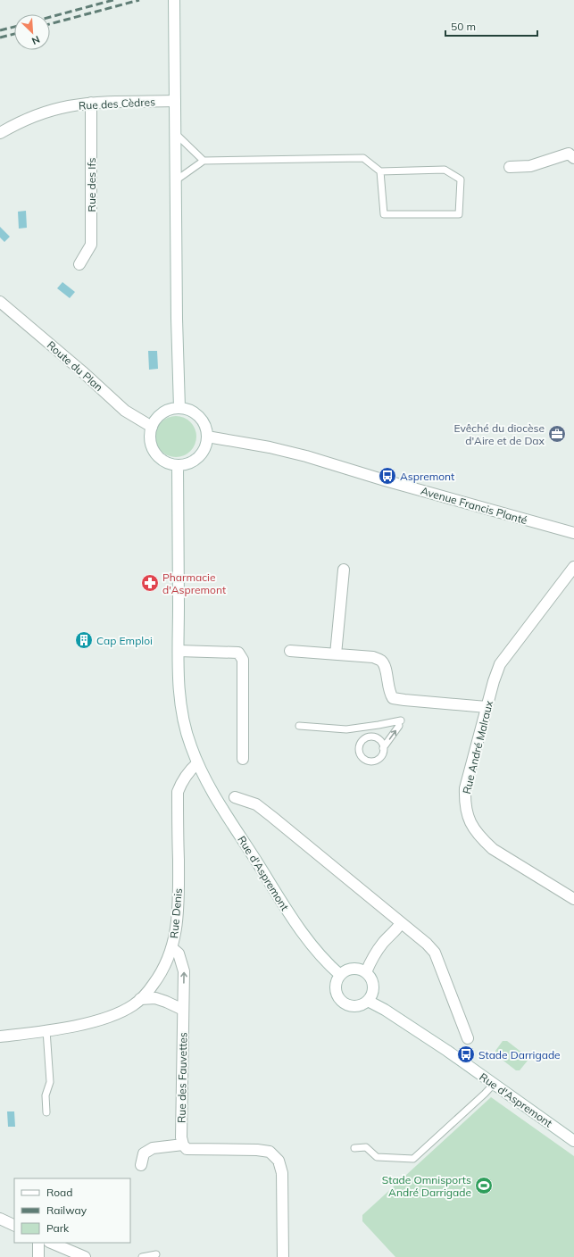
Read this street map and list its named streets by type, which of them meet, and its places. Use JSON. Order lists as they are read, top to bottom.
{
  "streets": {
    "street": [
      "Rue des Cèdres",
      "Rue des Ifs",
      "Route du Plan",
      "Avenue Francis Planté",
      "Rue André Malraux",
      "Rue d'Aspremont",
      "Rue Denis",
      "Rue des Fauvettes"
    ]
  },
  "crossings": [
    ["Rue des Cèdres", "Rue des Ifs"],
    ["Route du Plan", "Avenue Francis Planté"],
    ["Route du Plan", "Rue d'Aspremont"],
    ["Avenue Francis Planté", "Rue d'Aspremont"],
    ["Rue d'Aspremont", "Rue Denis"],
    ["Rue Denis", "Rue des Fauvettes"]
  ],
  "places": {
    "office": ["Evêché du diocèse d'Aire et de Dax"],
    "bus stop": ["Aspremont", "Stade Darrigade"],
    "pharmacy": ["Pharmacie d'Aspremont"],
    "building": ["Cap Emploi"],
    "sports": ["Stade Omnisports André Darrigade"]
  },
  "legend": ["Road", "Railway", "Park"],
  "scale_bar": "50 m",
  "north": "bottom right"
}
